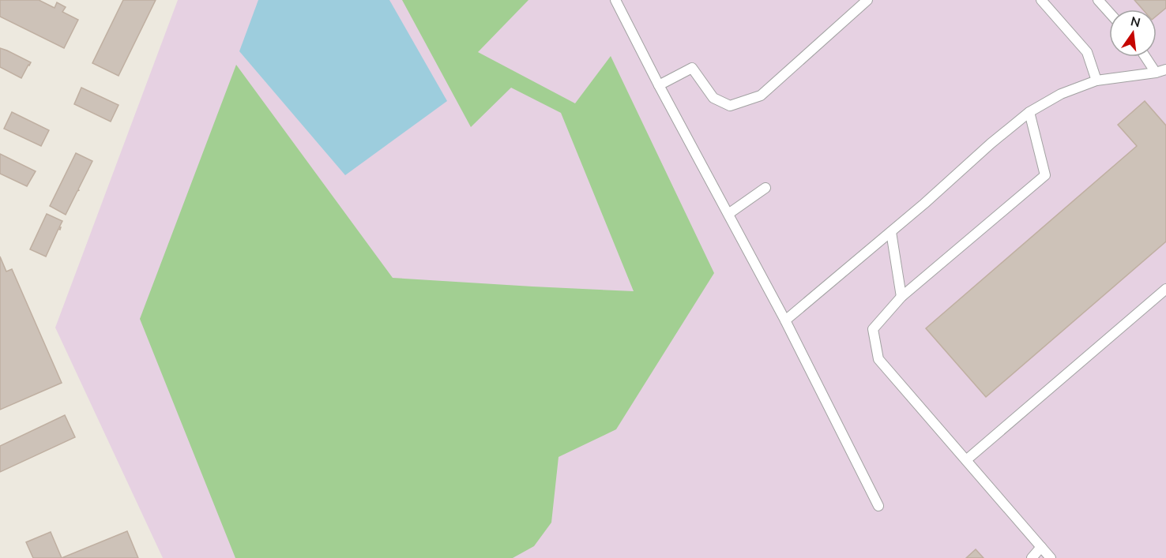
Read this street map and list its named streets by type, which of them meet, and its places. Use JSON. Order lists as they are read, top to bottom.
{
  "north": "top"
}
